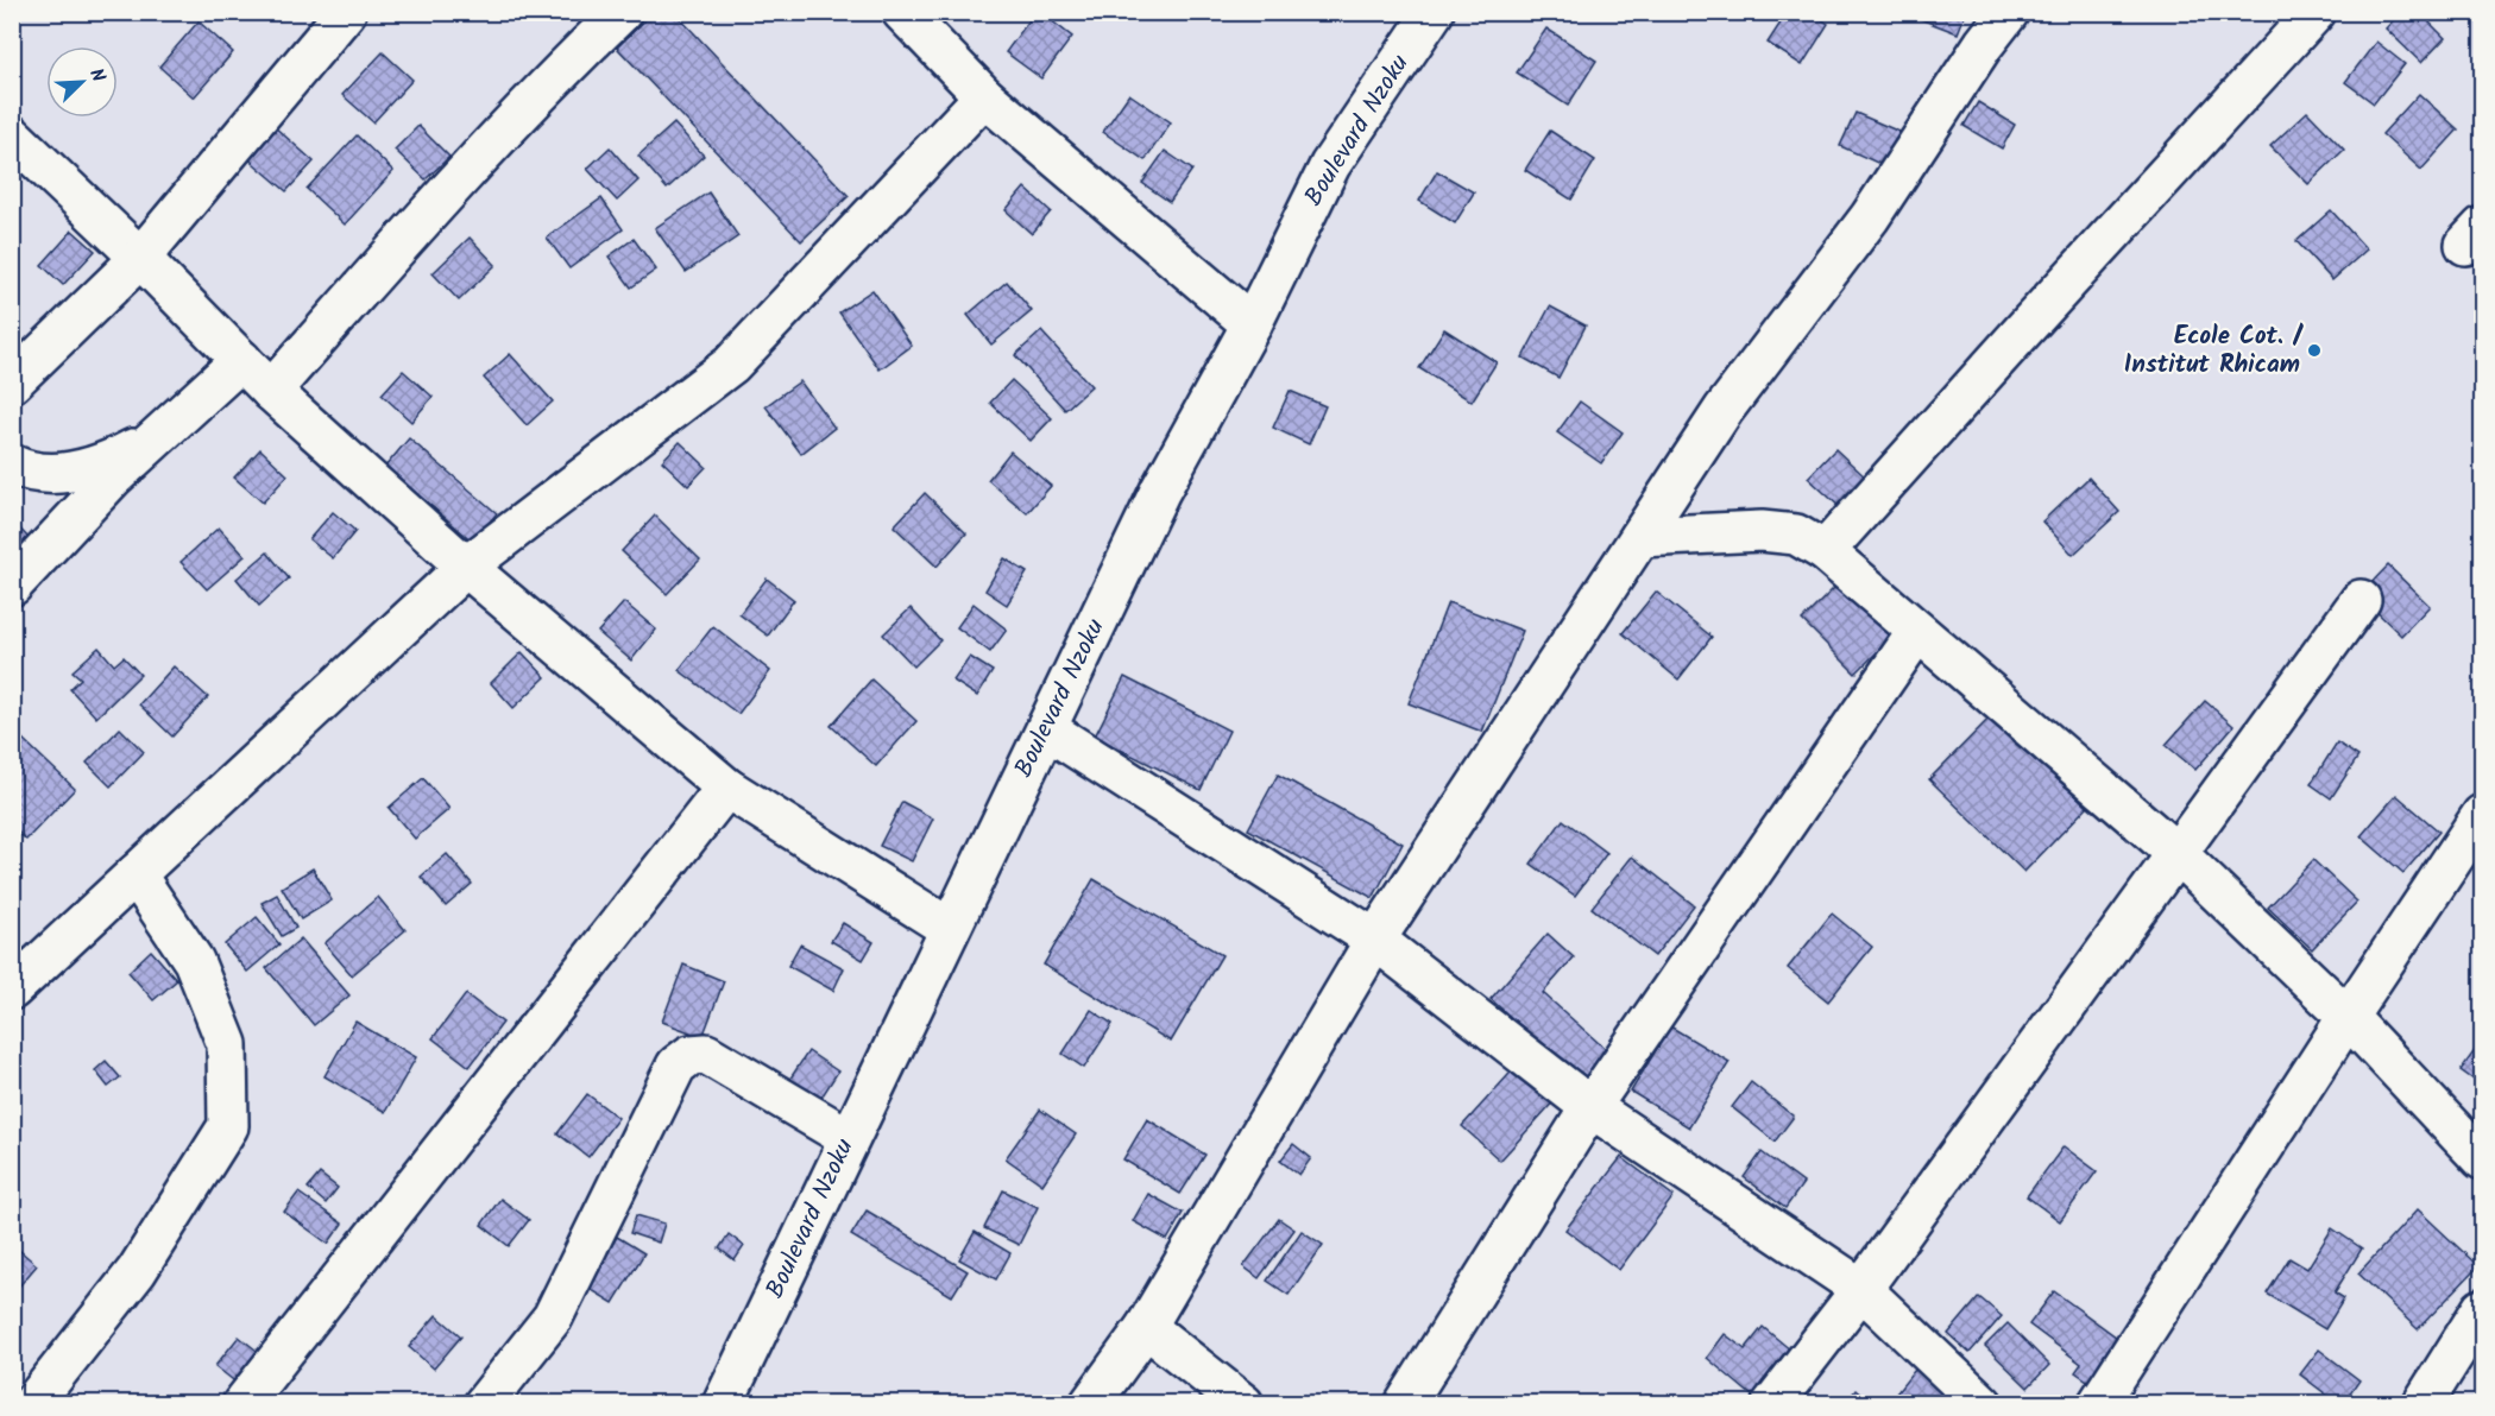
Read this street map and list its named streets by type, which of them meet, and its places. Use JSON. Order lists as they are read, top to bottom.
{
  "streets": {
    "street": ["Boulevard Nzoku"]
  },
  "places": ["Ecole Cot. / Institut Rhicam"],
  "north": "top right"
}
